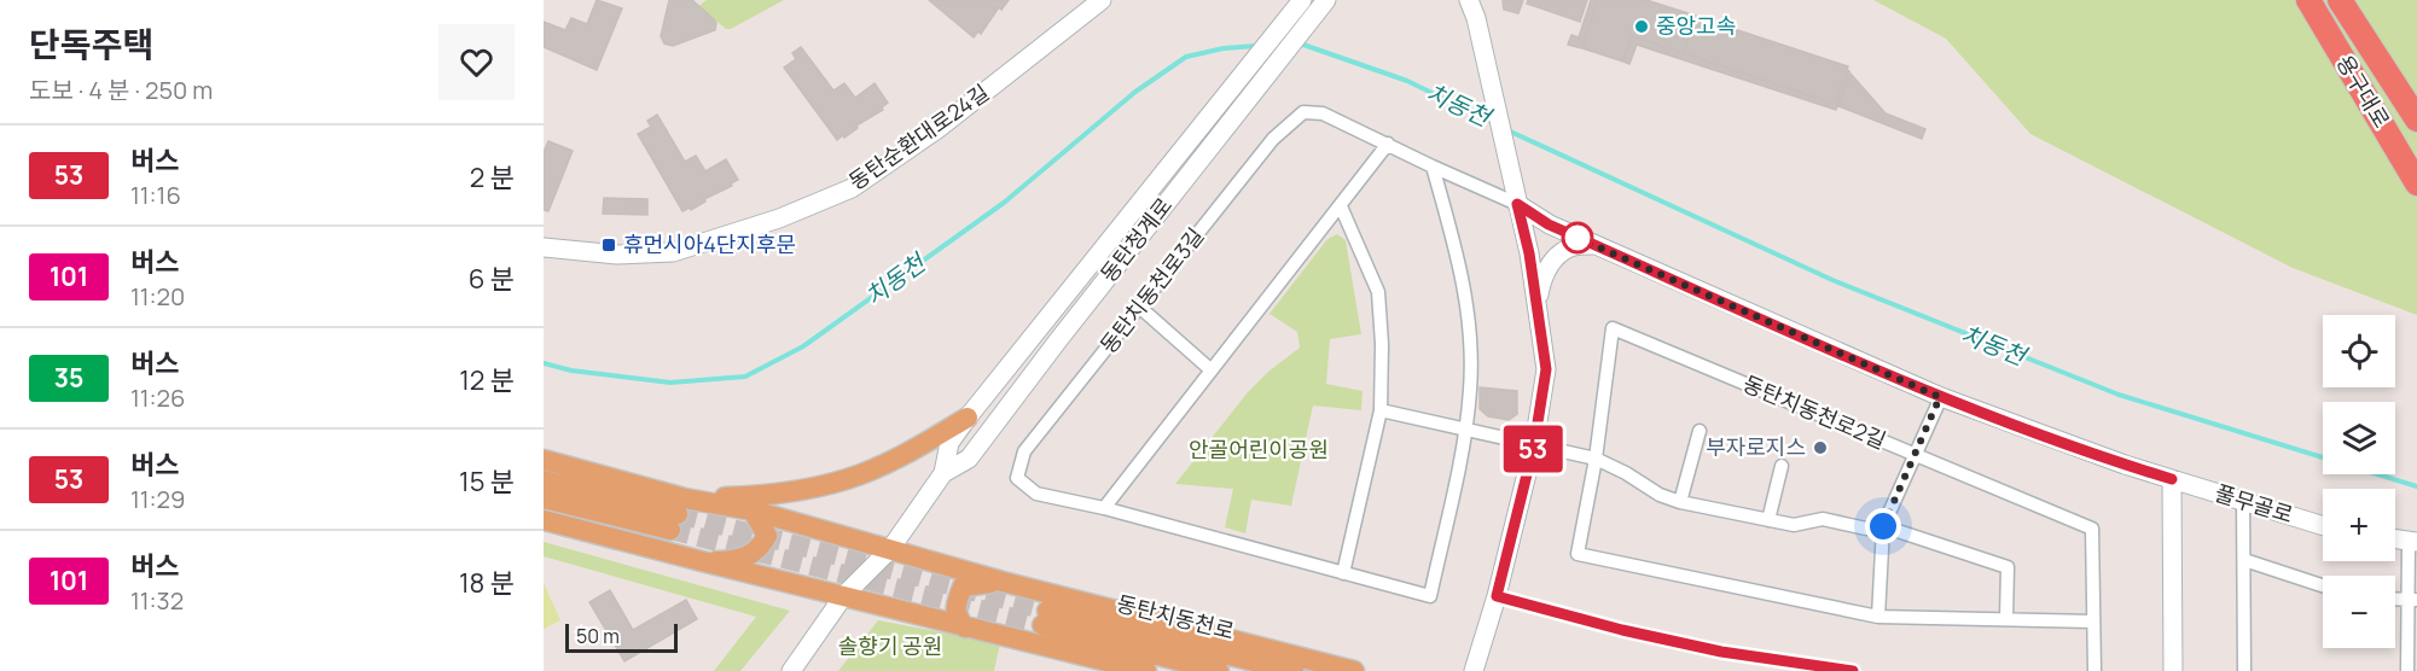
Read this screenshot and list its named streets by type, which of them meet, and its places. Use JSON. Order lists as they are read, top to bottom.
{
  "streets": {
    "highway": ["용구대로"],
    "main road": ["동탄치동천로"],
    "street": [
      "동탄순환대로24길",
      "동탄청계로",
      "동탄치동천로3길",
      "동탄치동천로2길",
      "풀무골로"
    ]
  },
  "crossings": [
    ["동탄치동천로3길", "풀무골로"]
  ],
  "water": ["치동천"],
  "parks": ["안골어린이공원", "솔향기 공원"],
  "places": {
    "other": ["중앙고속", "부자로지스"],
    "transit": ["휴먼시아4단지후문"]
  },
  "lines": ["bus line 53"],
  "scale_bar": "50 m",
  "page": {
    "heading": ["단독주택", "도보 · 4 분 · 250 m"],
    "on_map": "53",
    "list": [
      {
        "mark": "53",
        "name": "버스",
        "note": "11:16",
        "value": "2 분"
      },
      {
        "mark": "101",
        "name": "버스",
        "note": "11:20",
        "value": "6 분"
      },
      {
        "mark": "35",
        "name": "버스",
        "note": "11:26",
        "value": "12 분"
      },
      {
        "mark": "53",
        "name": "버스",
        "note": "11:29",
        "value": "15 분"
      },
      {
        "mark": "101",
        "name": "버스",
        "note": "11:32",
        "value": "18 분"
      }
    ],
    "map_buttons": ["+", "−"],
    "scale": "50 m"
  }
}
